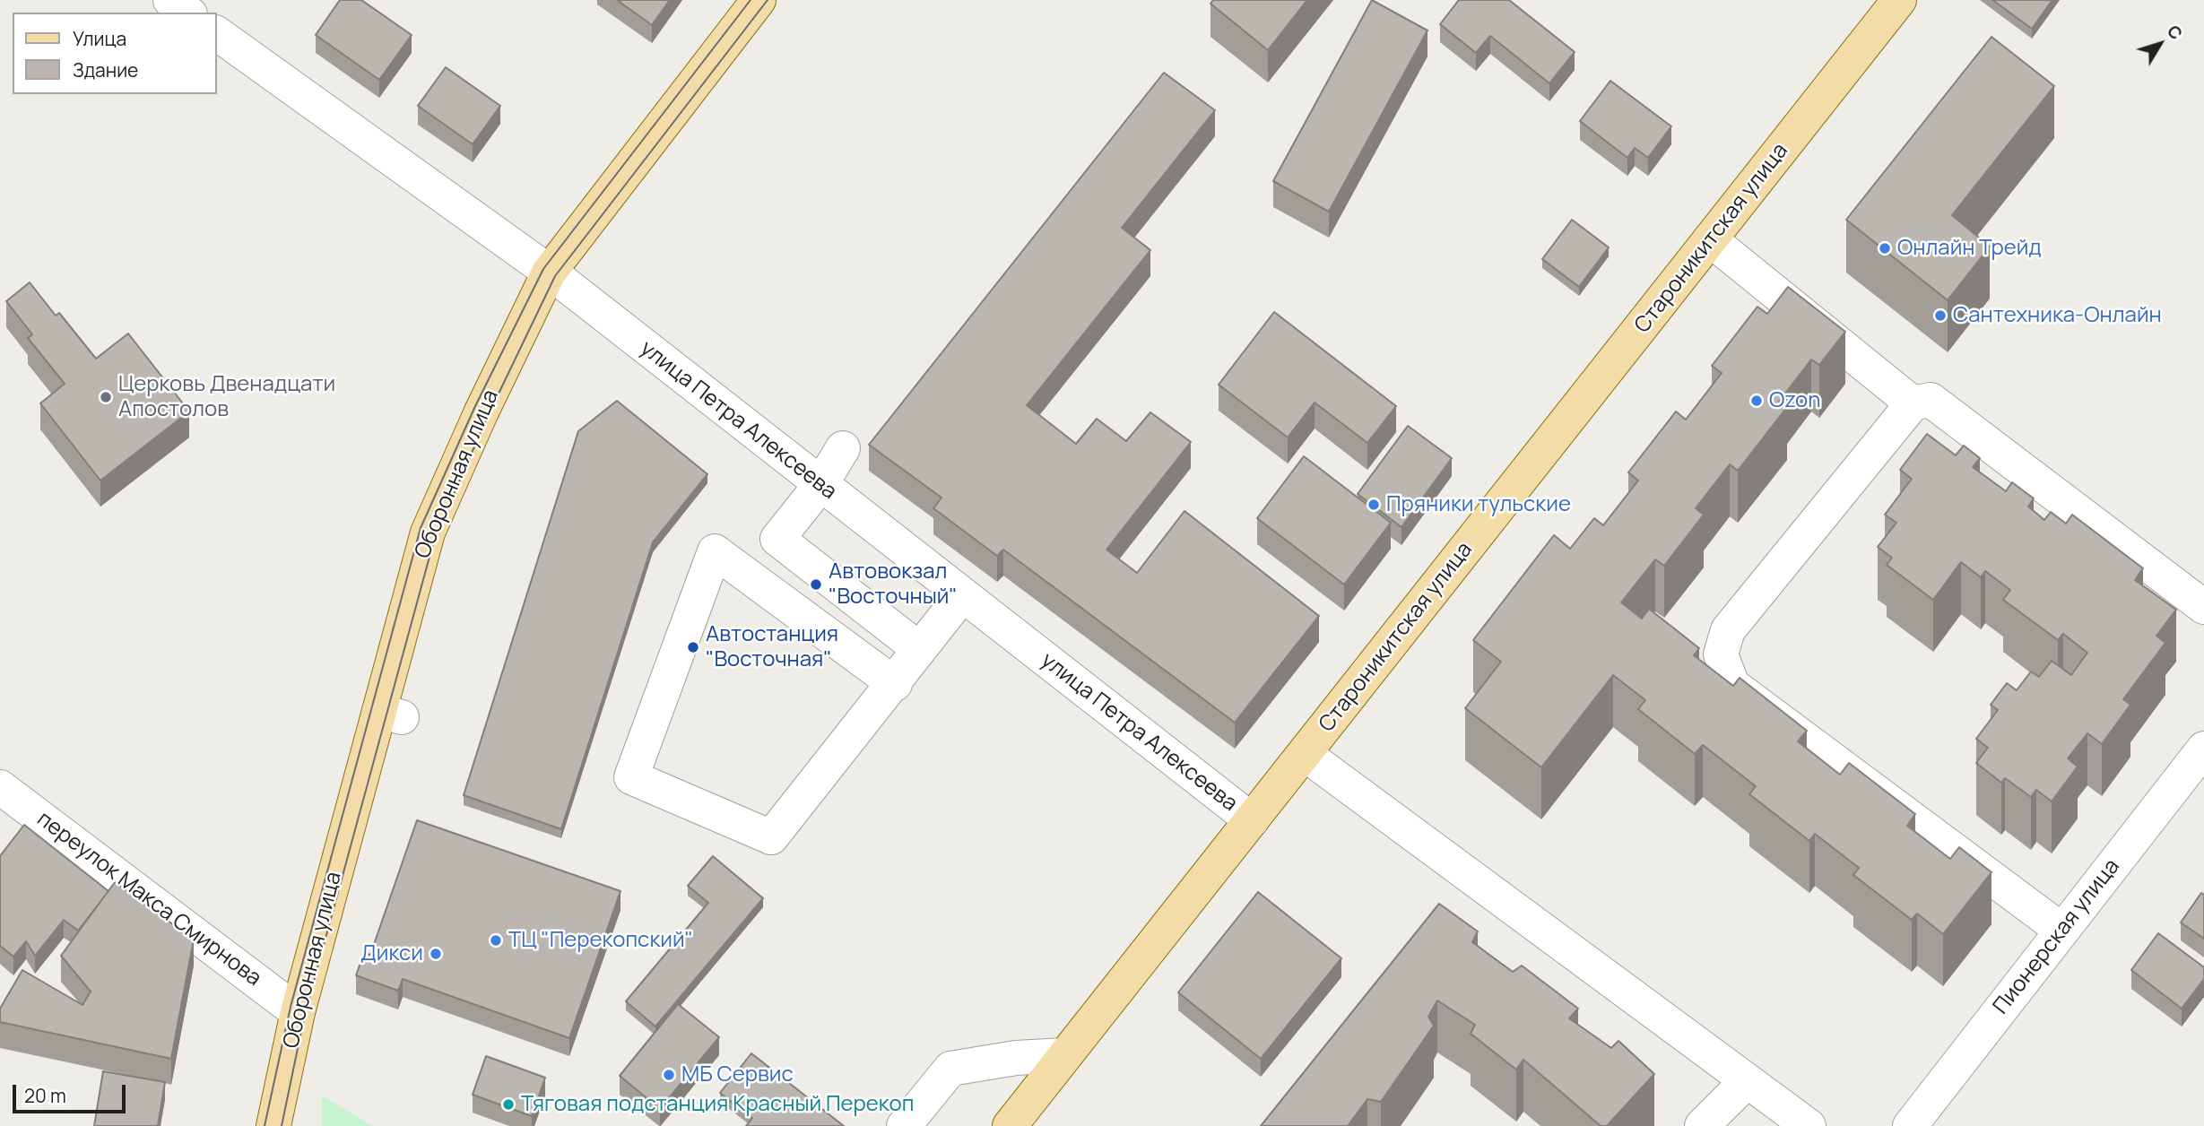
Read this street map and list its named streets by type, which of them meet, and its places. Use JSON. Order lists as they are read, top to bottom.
{
  "streets": {
    "main road": ["Староникитская улица", "Оборонная улица"],
    "street": ["улица Петра Алексеева", "переулок Макса Смирнова", "Пионерская улица"]
  },
  "crossings": [
    ["Староникитская улица", "улица Петра Алексеева"],
    ["улица Петра Алексеева", "Оборонная улица"],
    ["Оборонная улица", "переулок Макса Смирнова"]
  ],
  "places": [
    "Онлайн Трейд",
    "Сантехника-Онлайн",
    "Церковь Двенадцати Апостолов",
    "Ozon",
    "Пряники тульские",
    "Автовокзал \"Восточный\"",
    "Автостанция \"Восточная\"",
    "ТЦ \"Перекопский\"",
    "Дикси",
    "МБ Сервис",
    "Тяговая подстанция Красный Перекоп"
  ],
  "legend": ["Улица", "Здание"],
  "scale_bar": "20 m",
  "north": "top right"
}
